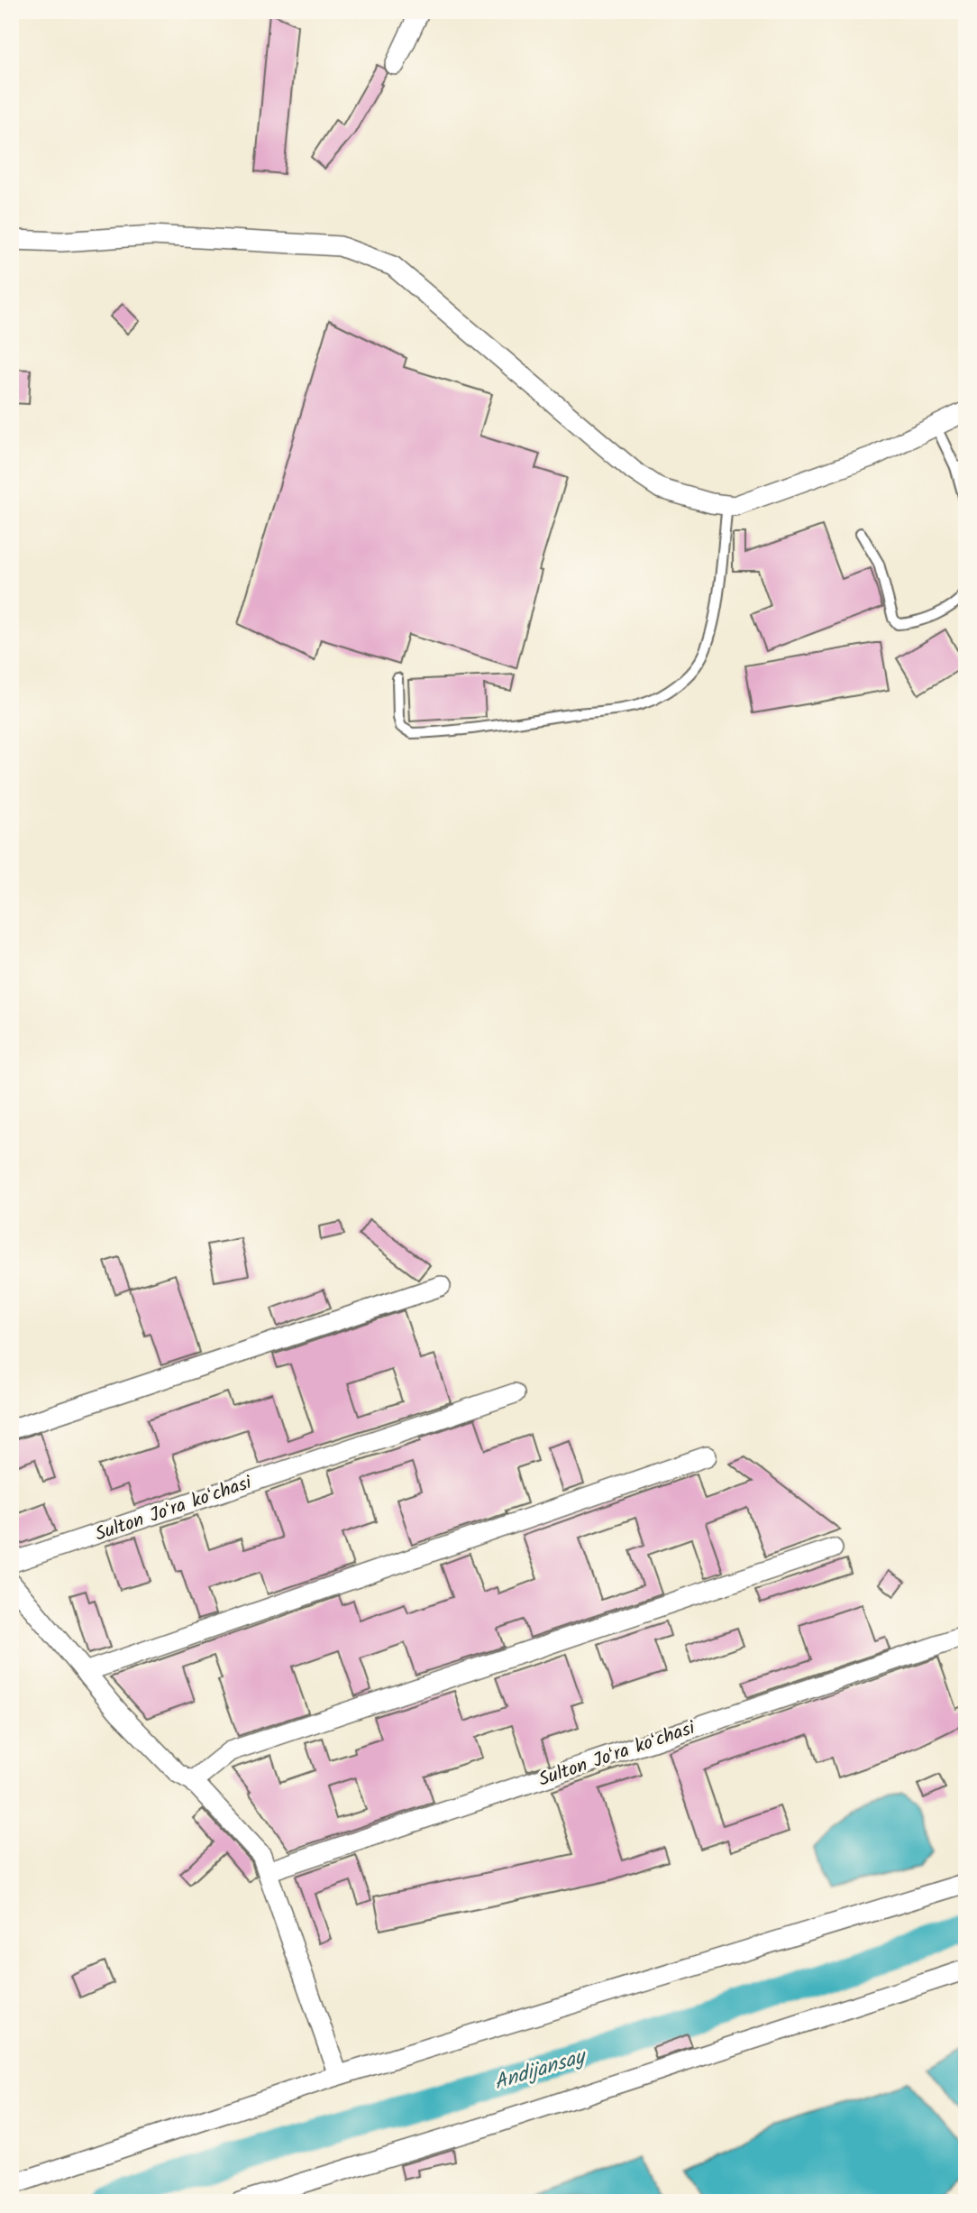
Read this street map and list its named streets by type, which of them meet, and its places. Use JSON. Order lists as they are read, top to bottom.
{
  "streets": {
    "street": ["Sulton Joʻra koʻchasi"]
  },
  "water": ["Andijansay"]
}
